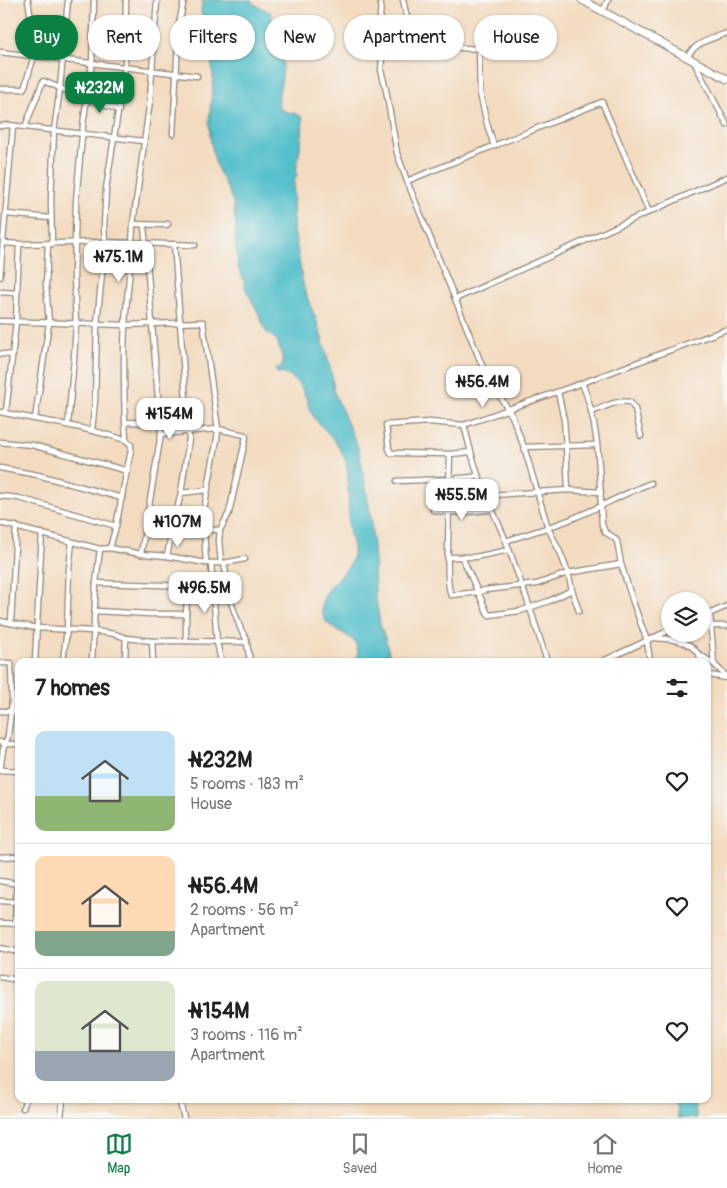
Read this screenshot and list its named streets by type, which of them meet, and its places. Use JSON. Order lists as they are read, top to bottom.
{
  "page": {
    "chip": [
      "Buy",
      "Rent",
      "Filters",
      "New",
      "Apartment",
      "House"
    ],
    "price": [
      "₦232M",
      "₦75.1M",
      "₦56.4M",
      "₦154M",
      "₦55.5M",
      "₦107M",
      "₦96.5M"
    ],
    "heading": "7 homes",
    "list": [
      {
        "name": "₦232M",
        "note": "5 rooms · 183 m² · House"
      },
      {
        "name": "₦56.4M",
        "note": "2 rooms · 56 m² · Apartment"
      },
      {
        "name": "₦154M",
        "note": "3 rooms · 116 m² · Apartment"
      }
    ],
    "tabs": ["Map", "Saved", "Home"]
  }
}
